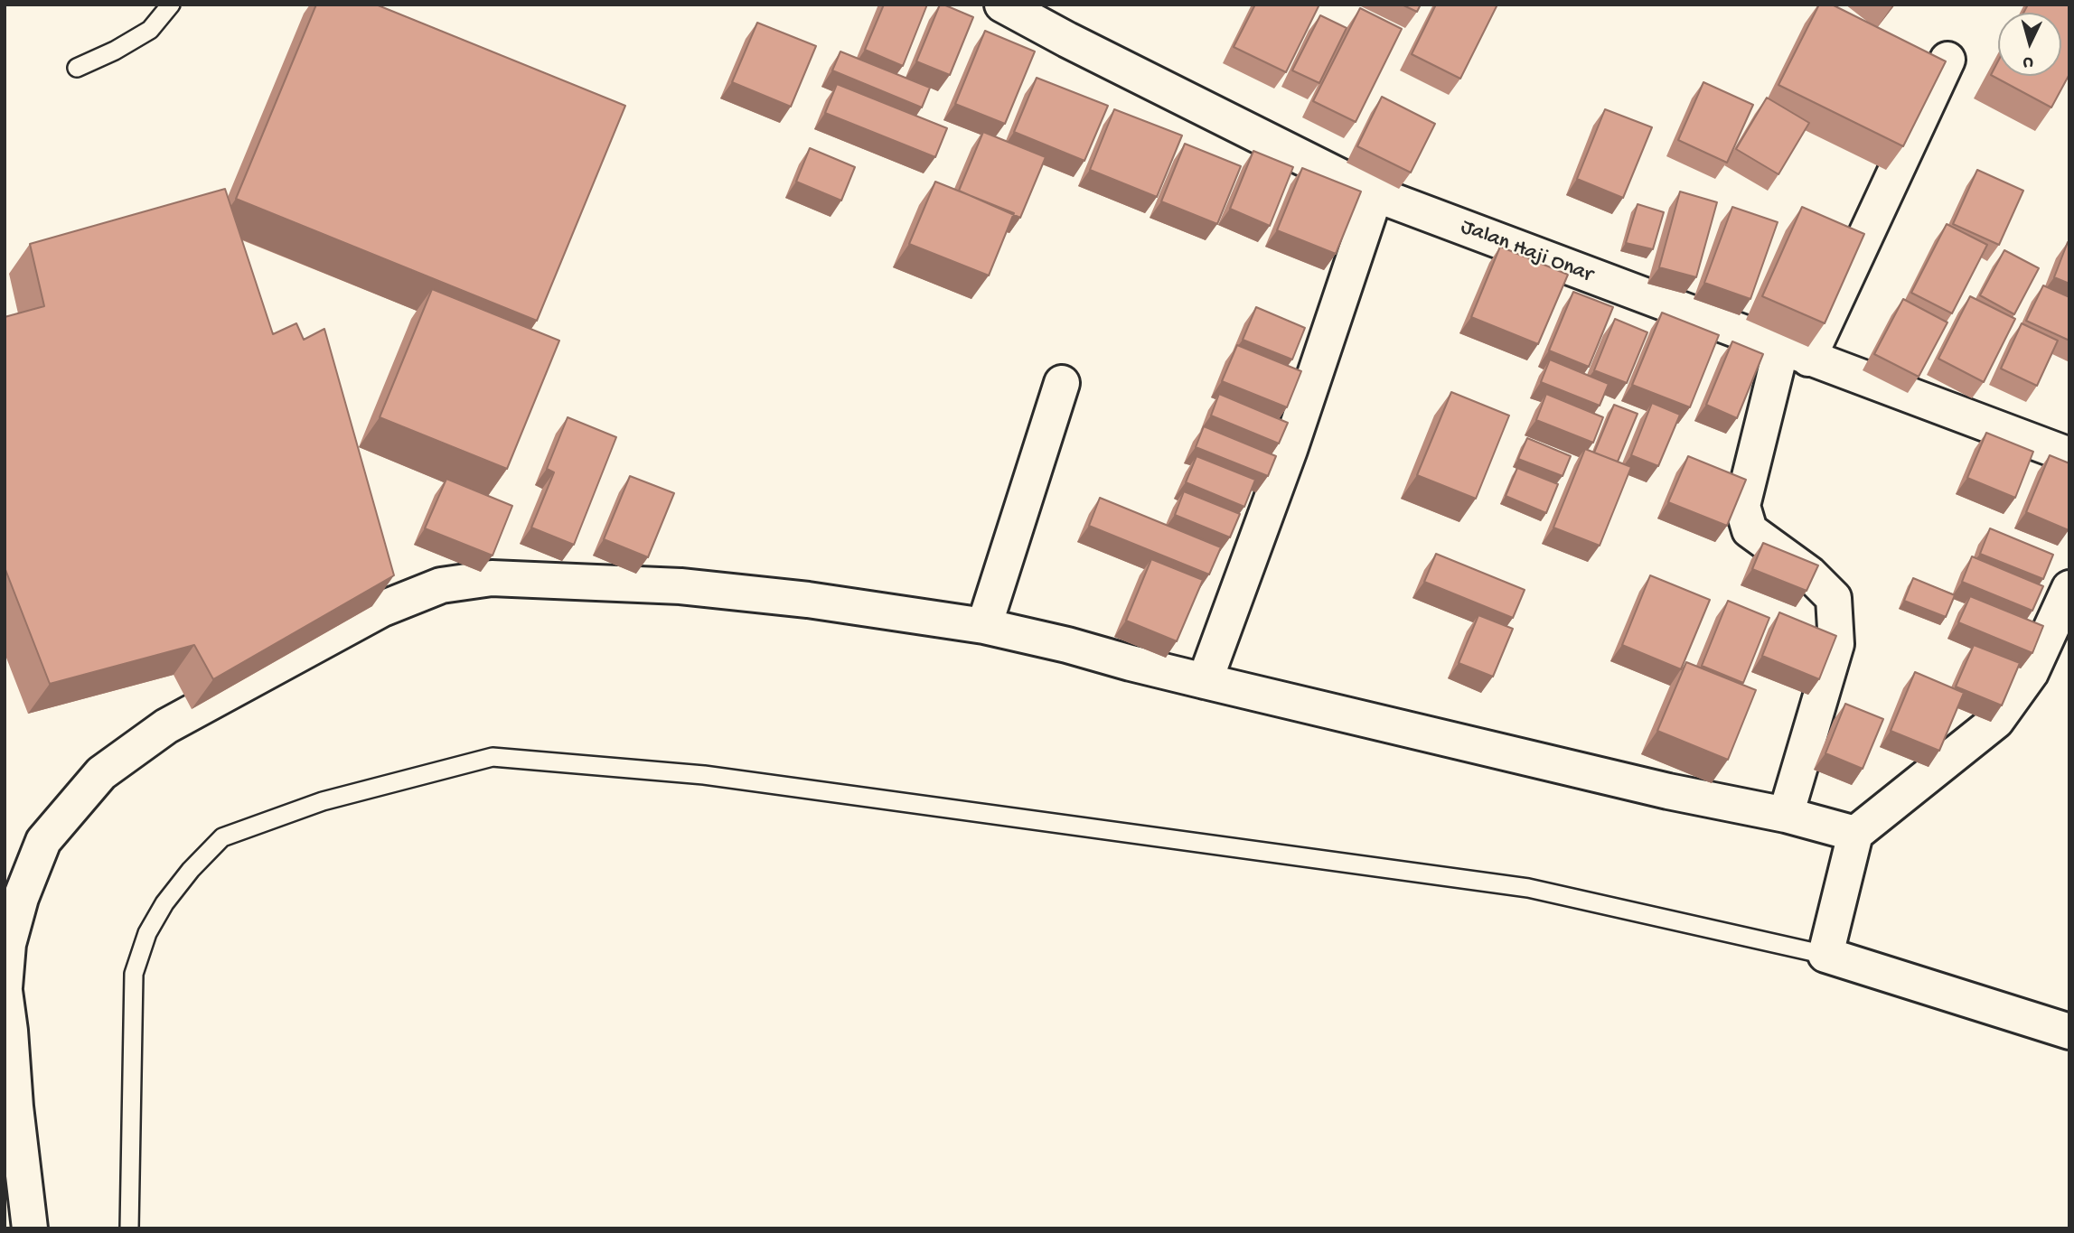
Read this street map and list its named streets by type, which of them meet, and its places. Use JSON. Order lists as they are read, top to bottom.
{
  "streets": {
    "street": ["Jalan Haji Onar"]
  },
  "north": "bottom"
}
